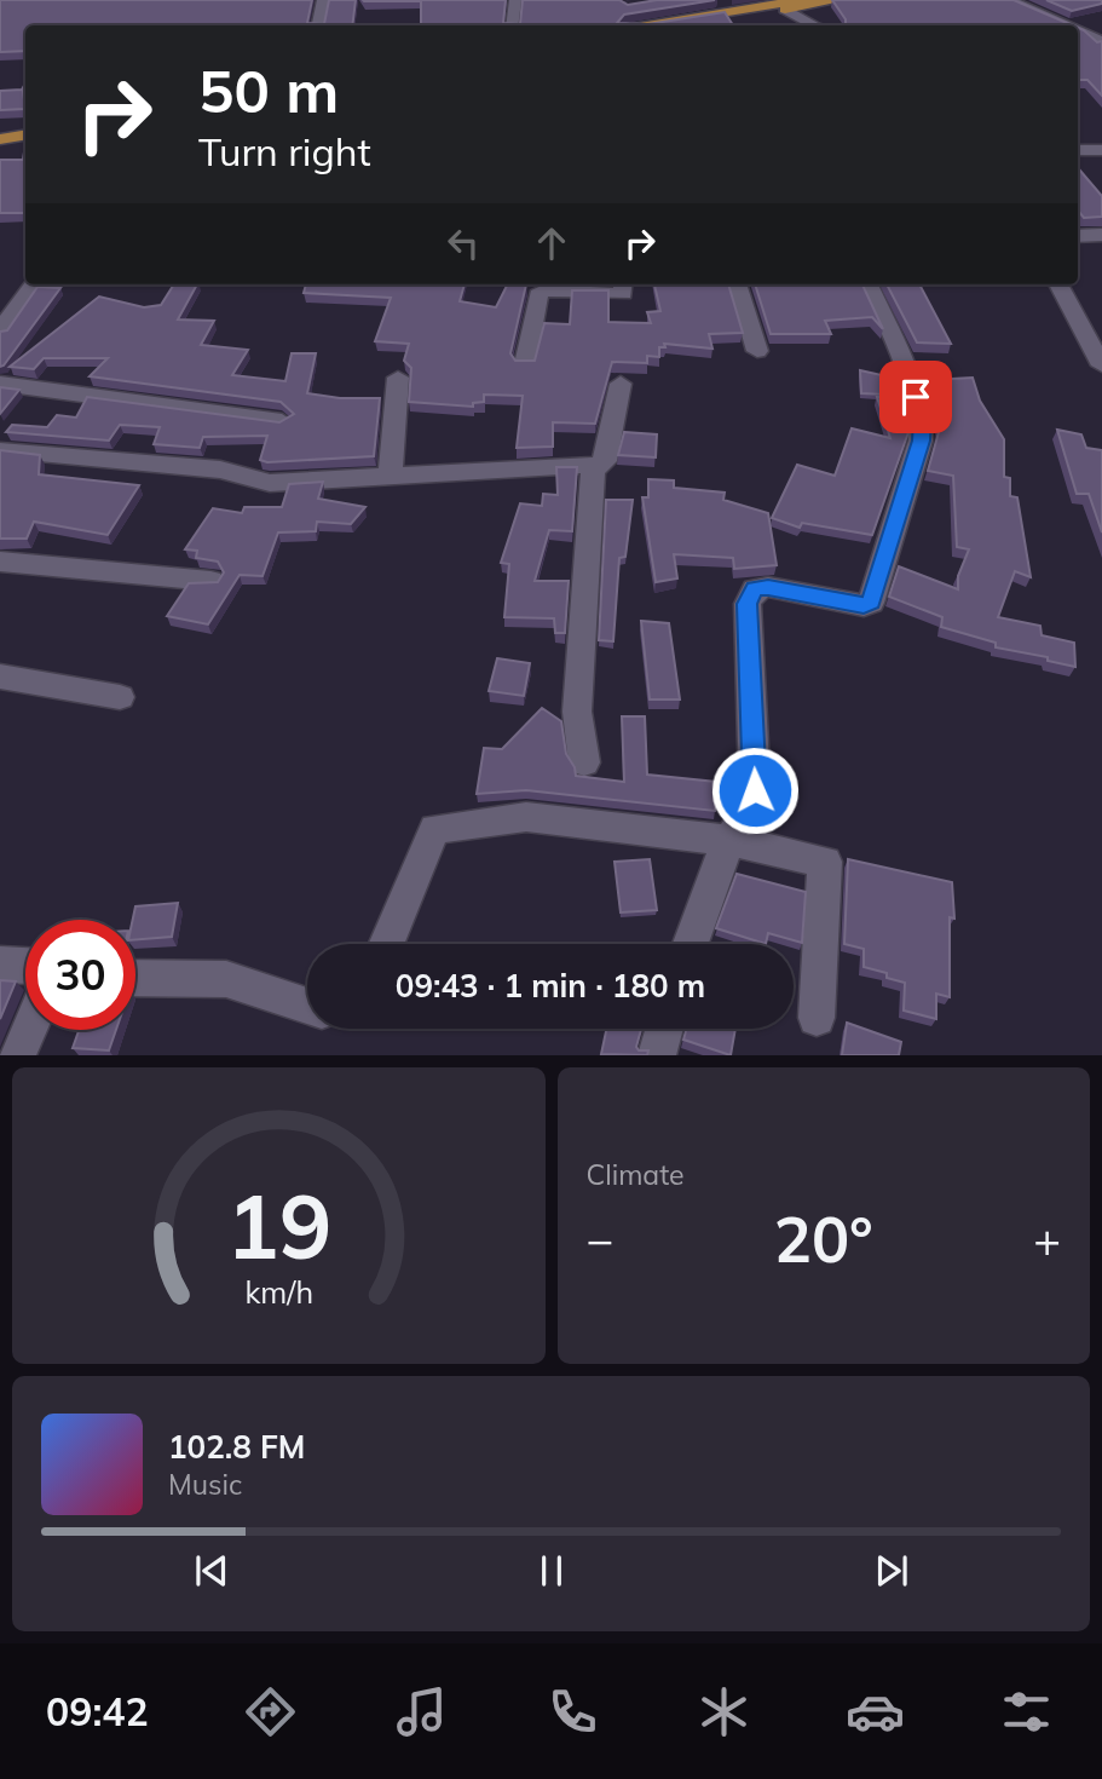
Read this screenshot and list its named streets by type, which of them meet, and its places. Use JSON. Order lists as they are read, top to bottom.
{
  "page": {
    "turn": ["50 m", "Turn right"],
    "limit": "30",
    "trip": "09:43 · 1 min · 180 m",
    "tile": "Climate",
    "heat": ["−", "20°", "+"],
    "song": ["102.8 FM", "Music"],
    "tabs": "09:42",
    "gauge": ["19", "km/h"]
  }
}
